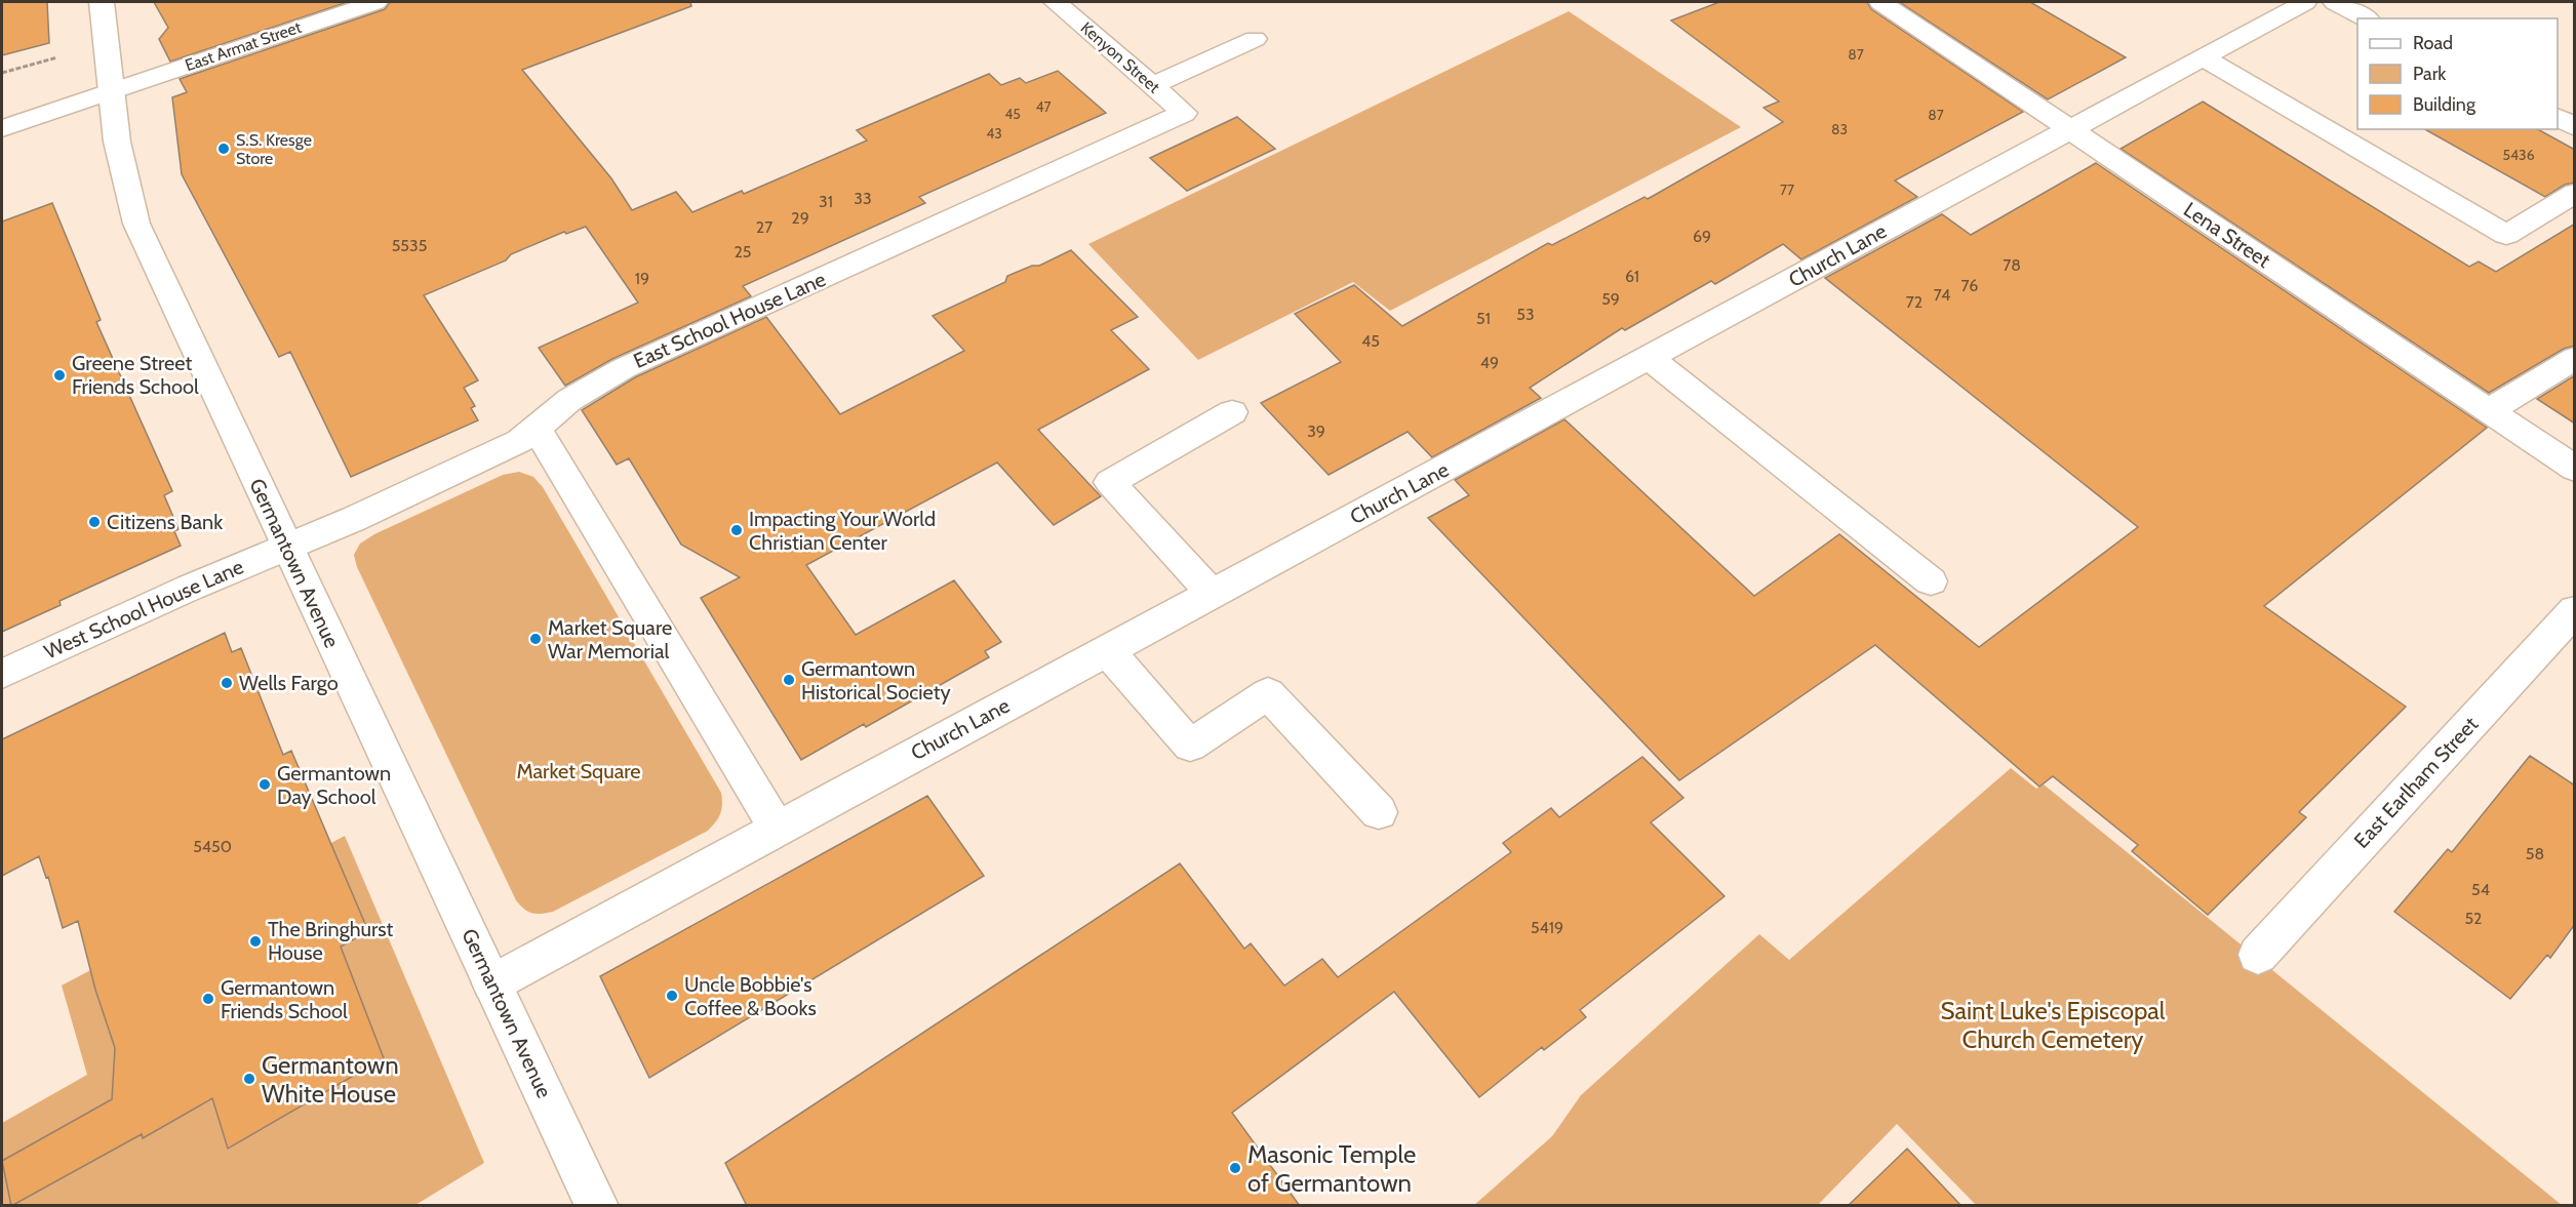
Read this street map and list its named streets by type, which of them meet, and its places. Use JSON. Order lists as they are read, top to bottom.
{
  "streets": {
    "street": [
      "East Armat Street",
      "Kenyon Street",
      "Lena Street",
      "Church Lane",
      "East School House Lane",
      "Germantown Avenue",
      "West School House Lane",
      "East Earlham Street"
    ]
  },
  "crossings": [
    ["East Armat Street", "Germantown Avenue"],
    ["Kenyon Street", "East School House Lane"],
    ["Lena Street", "Church Lane"],
    ["Church Lane", "Germantown Avenue"],
    ["East School House Lane", "Germantown Avenue"],
    ["East School House Lane", "West School House Lane"],
    ["Germantown Avenue", "West School House Lane"]
  ],
  "parks": ["Market Square", "Saint Luke's Episcopal Church Cemetery"],
  "places": [
    "S.S. Kresge Store",
    "Greene Street Friends School",
    "Citizens Bank",
    "Impacting Your World Christian Center",
    "Market Square War Memorial",
    "Germantown Historical Society",
    "Wells Fargo",
    "Germantown Day School",
    "The Bringhurst House",
    "Uncle Bobbie's Coffee & Books",
    "Germantown Friends School",
    "Germantown White House",
    "Masonic Temple of Germantown"
  ],
  "house_numbers": [
    "87",
    "47",
    "45",
    "87",
    "83",
    "43",
    "5436",
    "77",
    "33",
    "31",
    "29",
    "27",
    "69",
    "5535",
    "25",
    "78",
    "61",
    "19",
    "76",
    "74",
    "59",
    "72",
    "53",
    "51",
    "45",
    "49",
    "39",
    "5450",
    "58",
    "54",
    "52",
    "5419"
  ],
  "legend": ["Road", "Park", "Building"]
}
